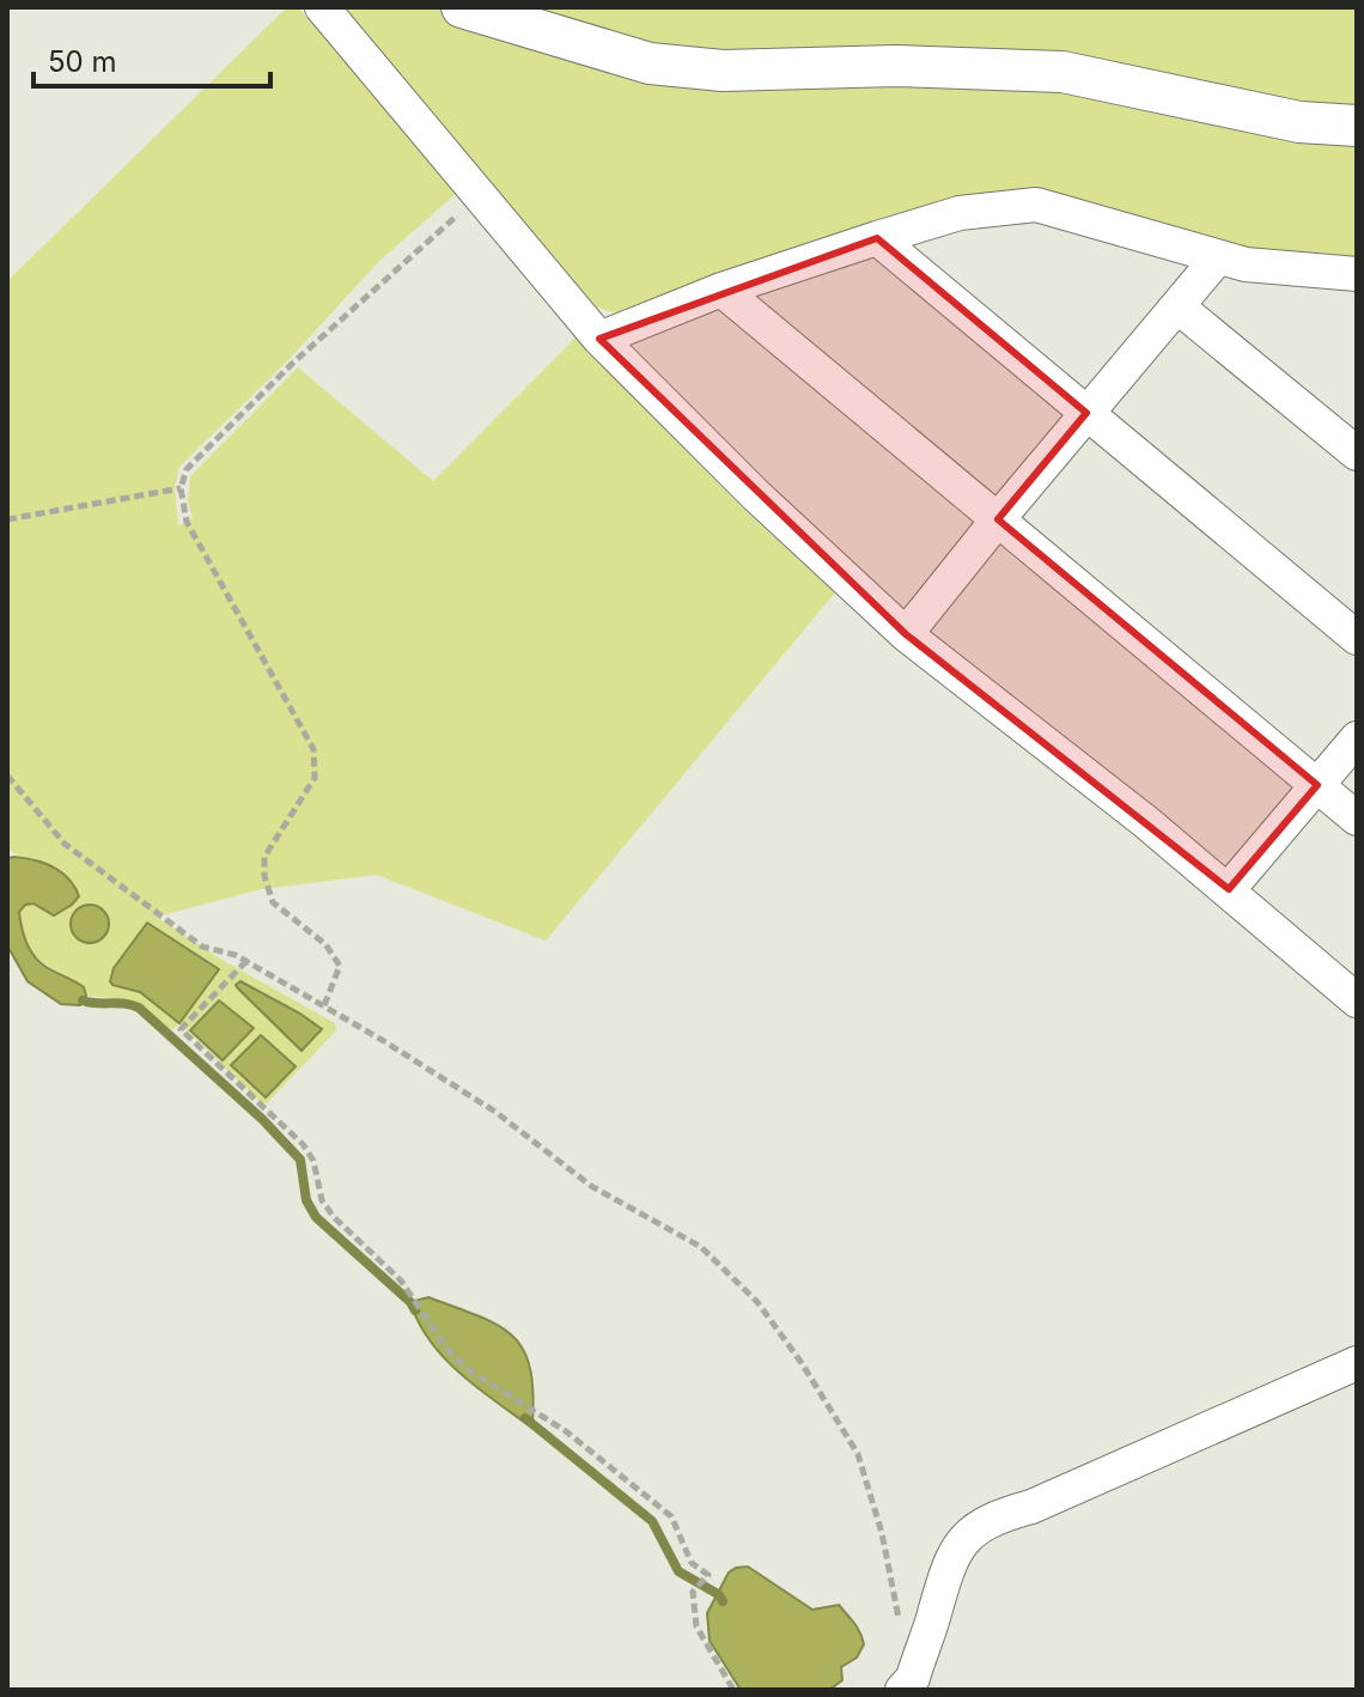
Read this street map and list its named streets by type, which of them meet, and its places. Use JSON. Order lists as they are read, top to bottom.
{
  "scale_bar": "50 m"
}
